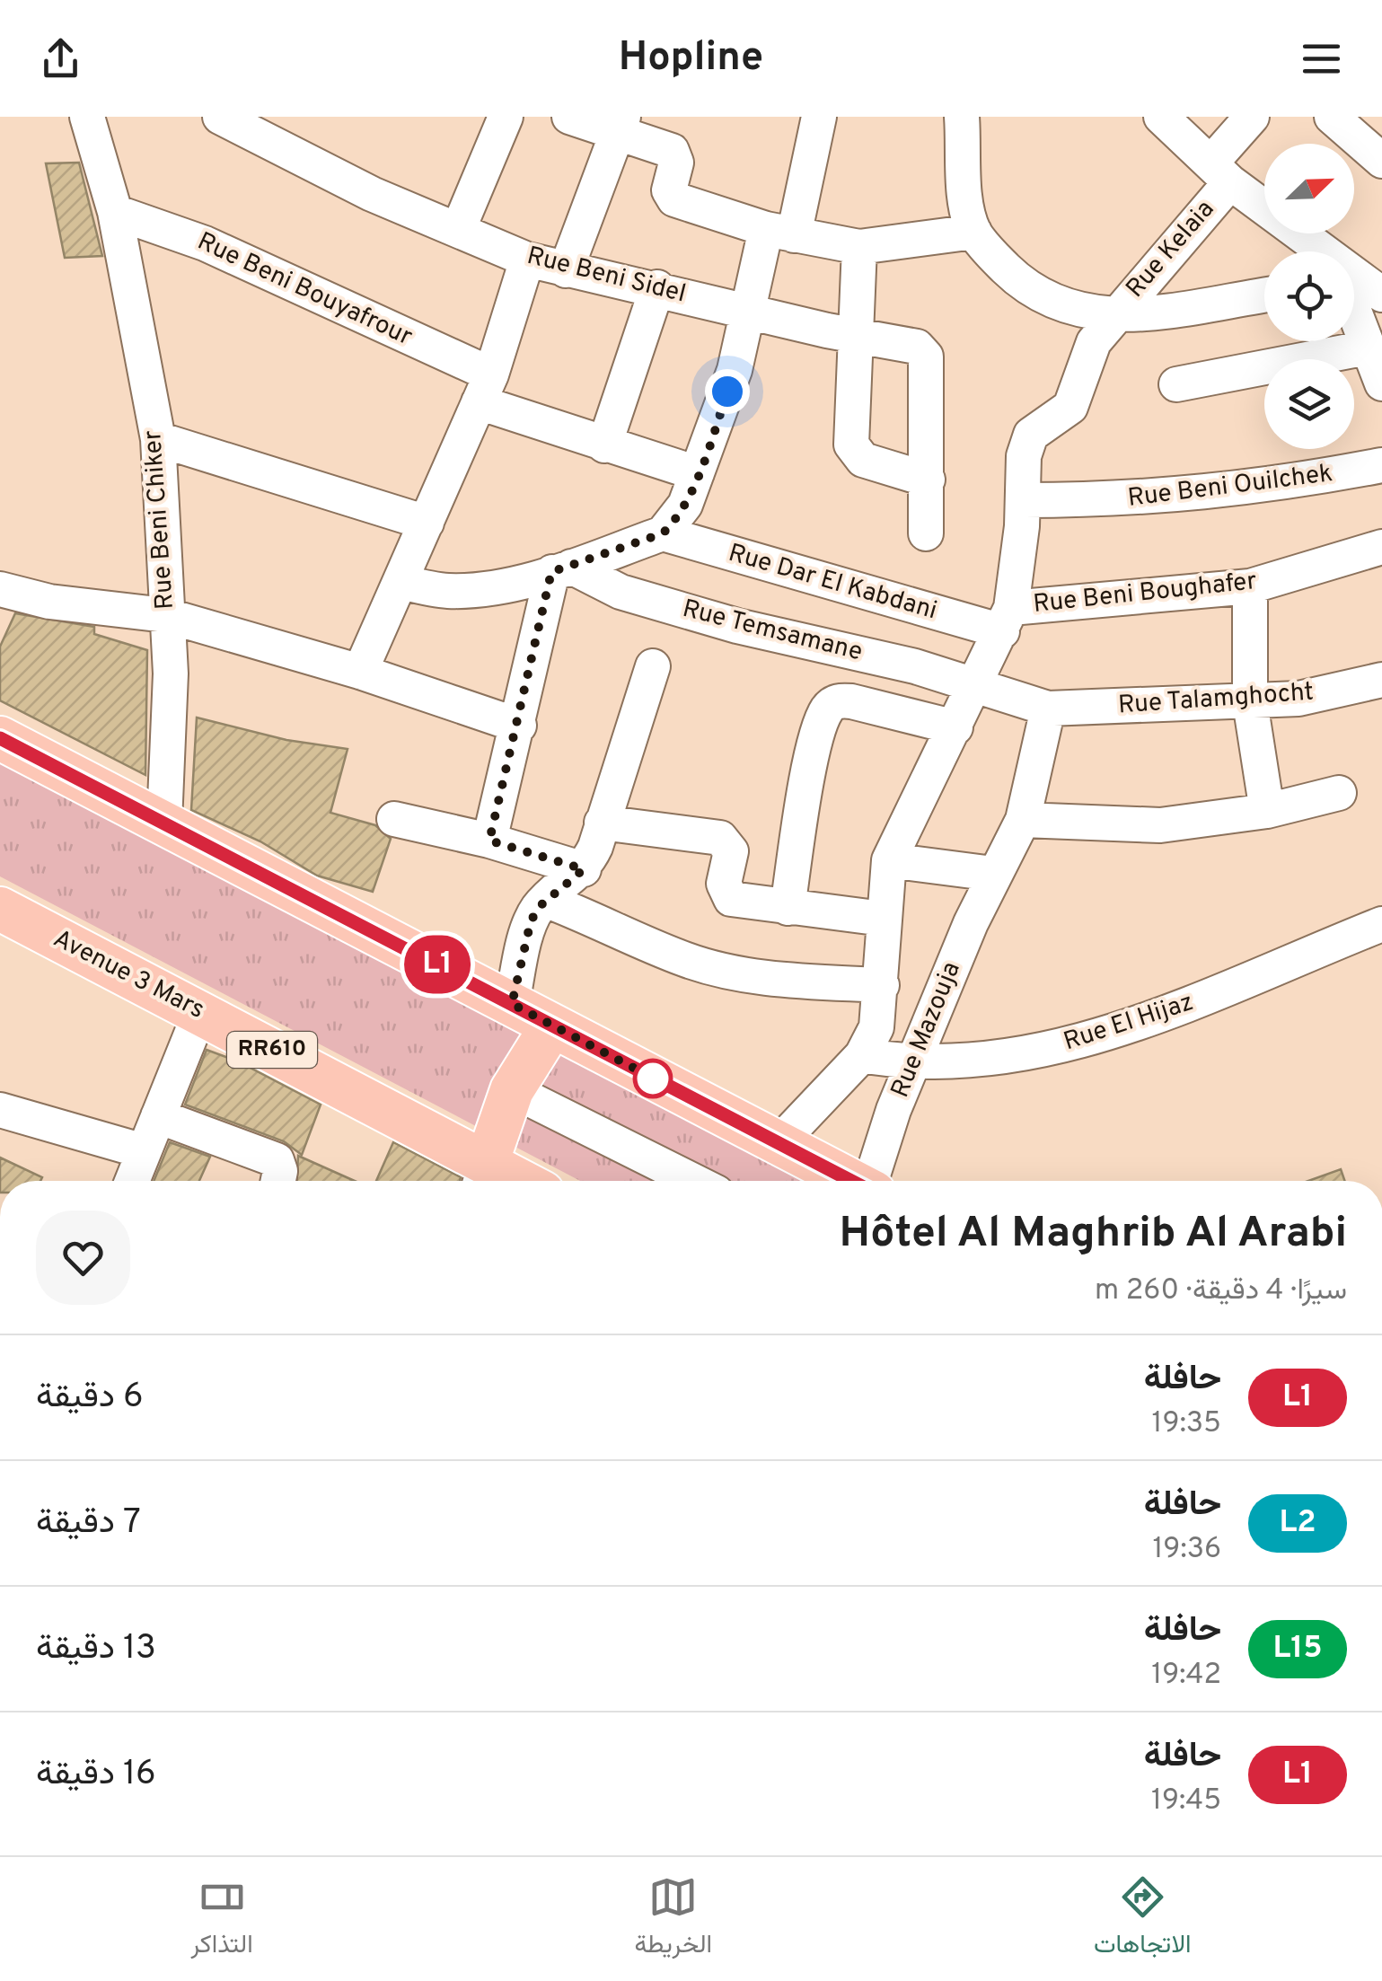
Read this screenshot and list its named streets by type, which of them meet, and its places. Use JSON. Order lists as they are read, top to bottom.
{
  "streets": {
    "main road": ["Avenue 3 Mars", "RR610"],
    "street": [
      "Rue Kelaia",
      "Rue Beni Sidel",
      "Rue Beni Bouyafrour",
      "Rue Beni Ouilchek",
      "Rue Beni Chiker",
      "Rue Dar El Kabdani",
      "Rue Beni Boughafer",
      "Rue Temsamane",
      "Rue Talamghocht",
      "Rue El Hijaz",
      "Rue Mazouja"
    ]
  },
  "crossings": [
    ["Rue Kelaia", "Rue Beni Ouilchek"],
    ["Rue Kelaia", "Rue Dar El Kabdani"],
    ["Rue Kelaia", "Rue Beni Boughafer"],
    ["Rue Kelaia", "Rue Temsamane"],
    ["Rue Kelaia", "Rue El Hijaz"],
    ["Rue Beni Bouyafrour", "Rue Beni Chiker"],
    ["Rue Dar El Kabdani", "Rue Beni Boughafer"],
    ["Rue Temsamane", "Rue Talamghocht"],
    ["Rue Temsamane", "Rue Mazouja"],
    ["Rue Talamghocht", "Rue Mazouja"],
    ["Rue El Hijaz", "Rue Mazouja"]
  ],
  "lines": ["bus line L1"],
  "north": "top right",
  "page": {
    "header": "Hopline",
    "on_map": "L1",
    "heading": ["Hôtel Al Maghrib Al Arabi", "سيرًا · 4 دقيقة · 260 m"],
    "list": [
      {
        "mark": "L1",
        "name": "حافلة",
        "note": "19:35",
        "value": "6 دقيقة"
      },
      {
        "mark": "L2",
        "name": "حافلة",
        "note": "19:36",
        "value": "7 دقيقة"
      },
      {
        "mark": "L15",
        "name": "حافلة",
        "note": "19:42",
        "value": "13 دقيقة"
      },
      {
        "mark": "L1",
        "name": "حافلة",
        "note": "19:45",
        "value": "16 دقيقة"
      }
    ],
    "tabs": ["الاتجاهات", "الخريطة", "التذاكر"]
  }
}
